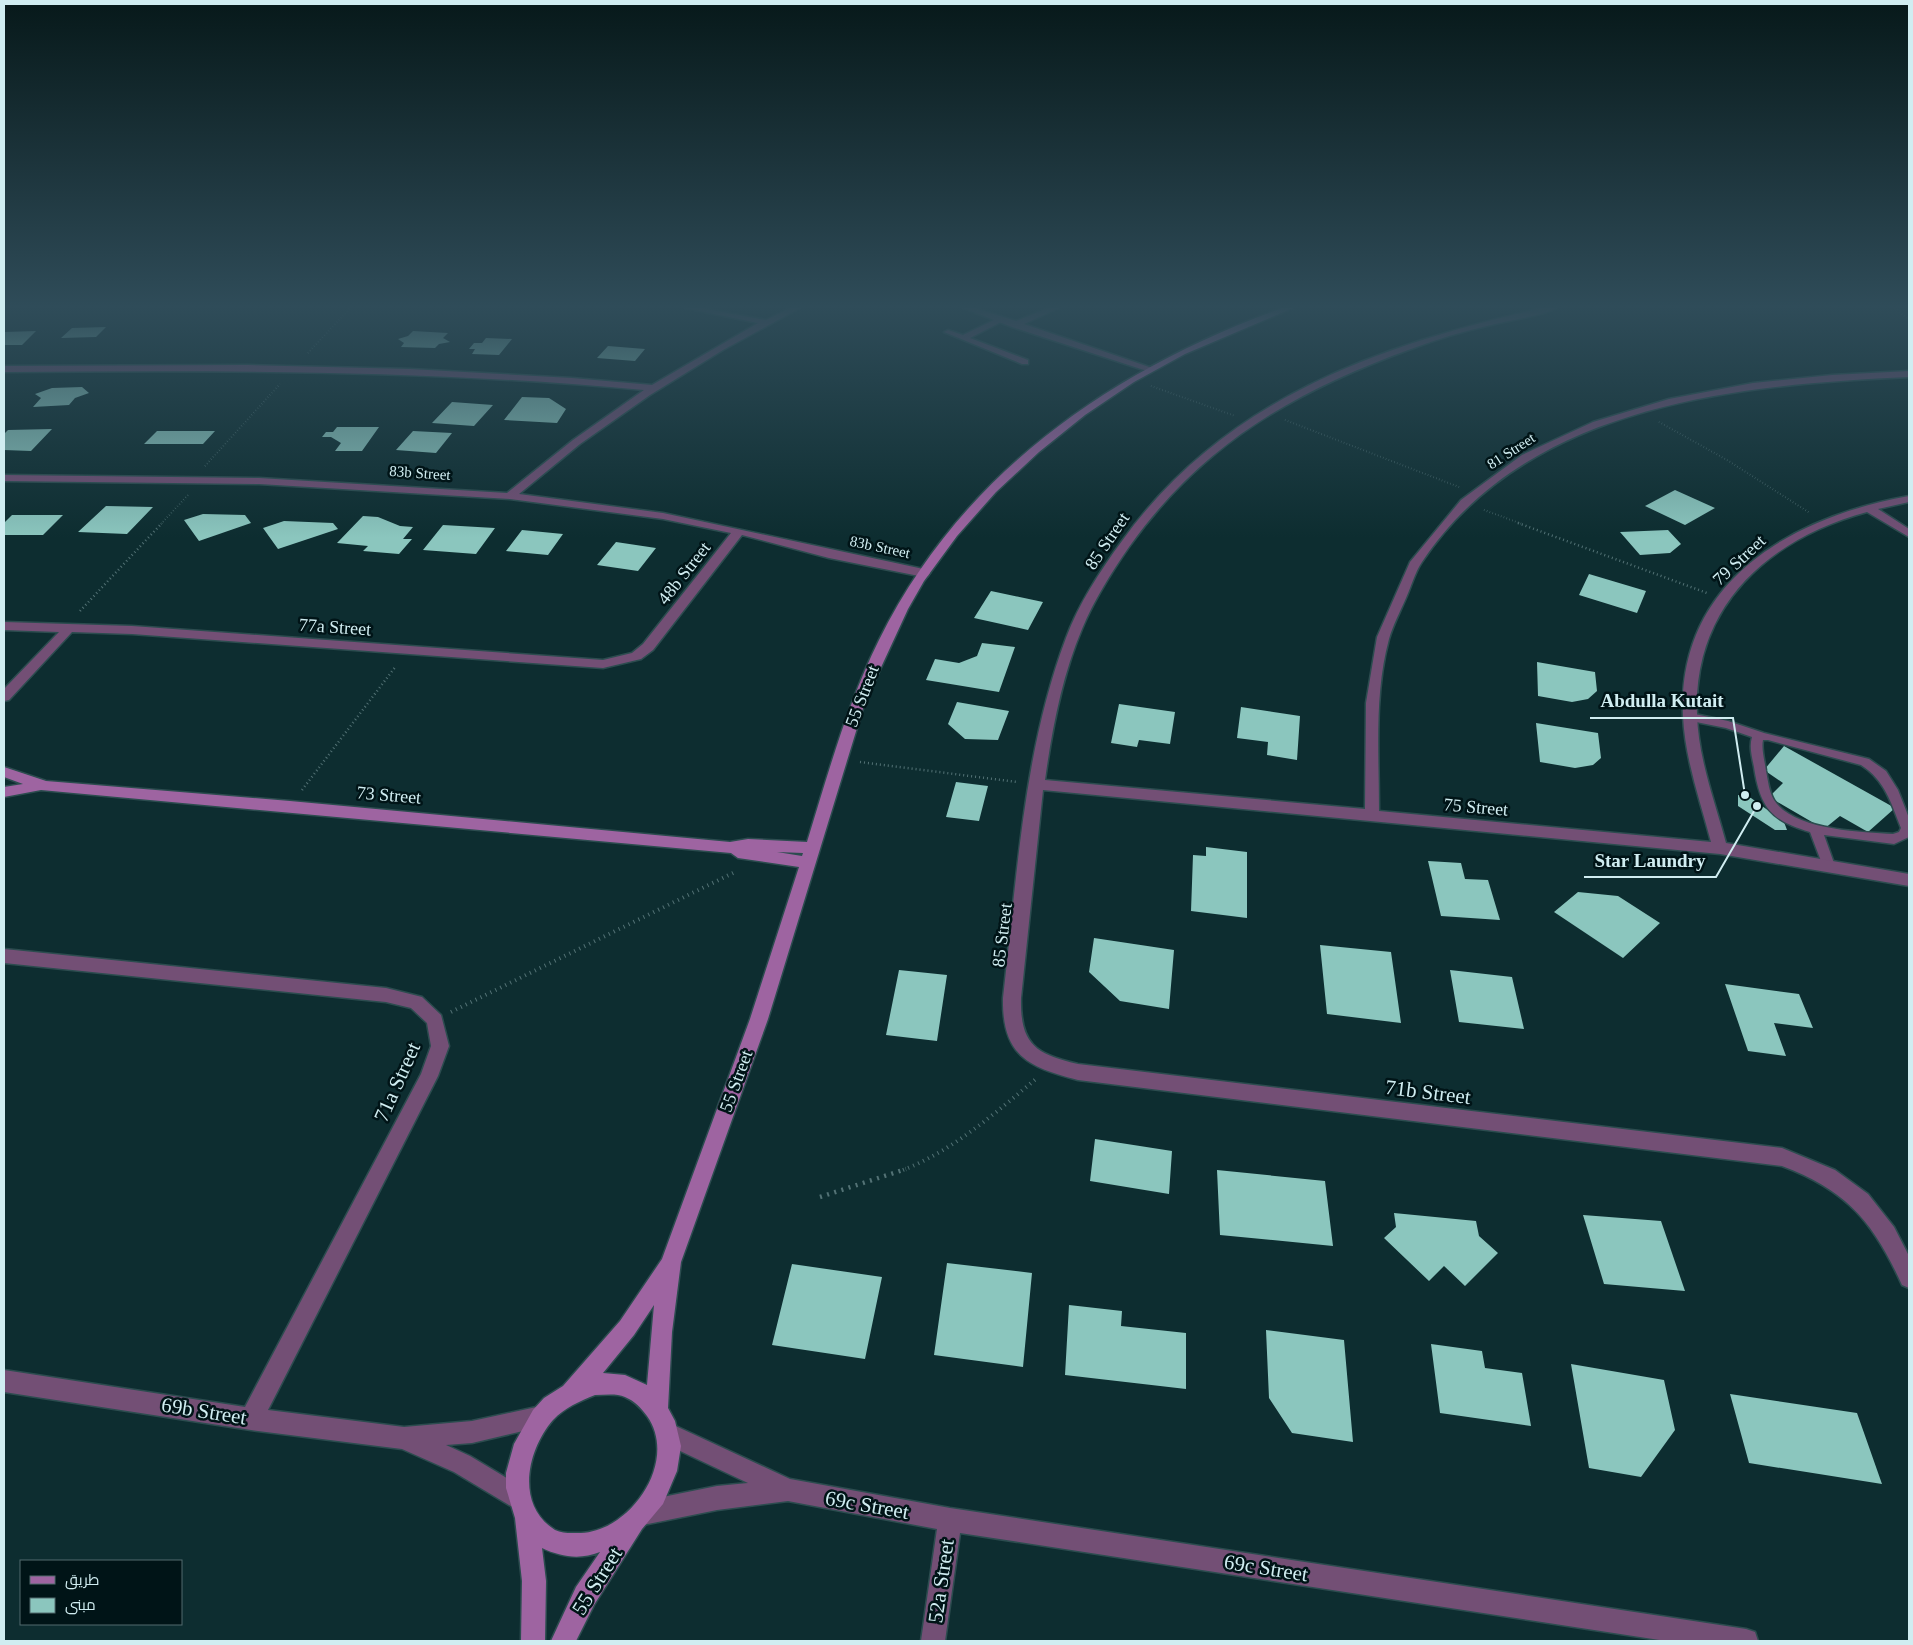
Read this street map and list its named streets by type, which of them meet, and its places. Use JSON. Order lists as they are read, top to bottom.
{
  "streets": {
    "street": [
      "81 Street",
      "83b Street",
      "85 Street",
      "79 Street",
      "48b Street",
      "77a Street",
      "55 Street",
      "73 Street",
      "75 Street",
      "71a Street",
      "71b Street",
      "69b Street",
      "69c Street",
      "52a Street"
    ]
  },
  "crossings": [
    ["81 Street", "75 Street"],
    ["83b Street", "48b Street"],
    ["83b Street", "55 Street"],
    ["85 Street", "75 Street"],
    ["85 Street", "71b Street"],
    ["79 Street", "75 Street"],
    ["48b Street", "77a Street"],
    ["55 Street", "73 Street"],
    ["55 Street", "69b Street"],
    ["55 Street", "69c Street"],
    ["71a Street", "69b Street"],
    ["69b Street", "69c Street"],
    ["69c Street", "52a Street"]
  ],
  "places": ["Abdulla Kutait", "Star Laundry"],
  "legend": ["طريق", "مبنى"]
}
